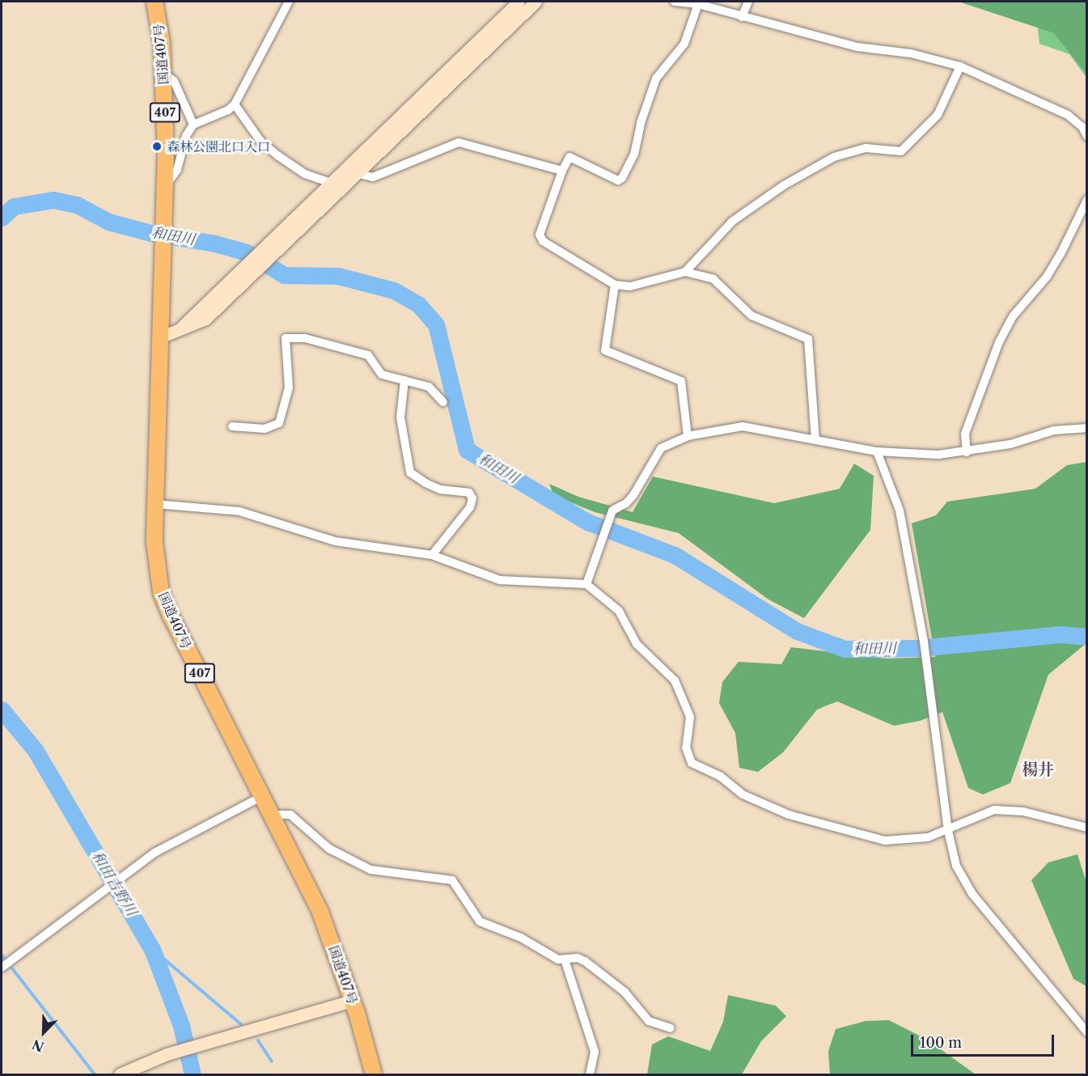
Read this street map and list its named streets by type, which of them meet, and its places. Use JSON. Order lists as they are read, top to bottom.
{
  "streets": {
    "highway": ["国道407号", "407"]
  },
  "districts": ["楊井"],
  "water": ["和田川", "和田吉野川"],
  "places": ["森林公園北口入口"],
  "scale_bar": "100 m",
  "north": "bottom left"
}
